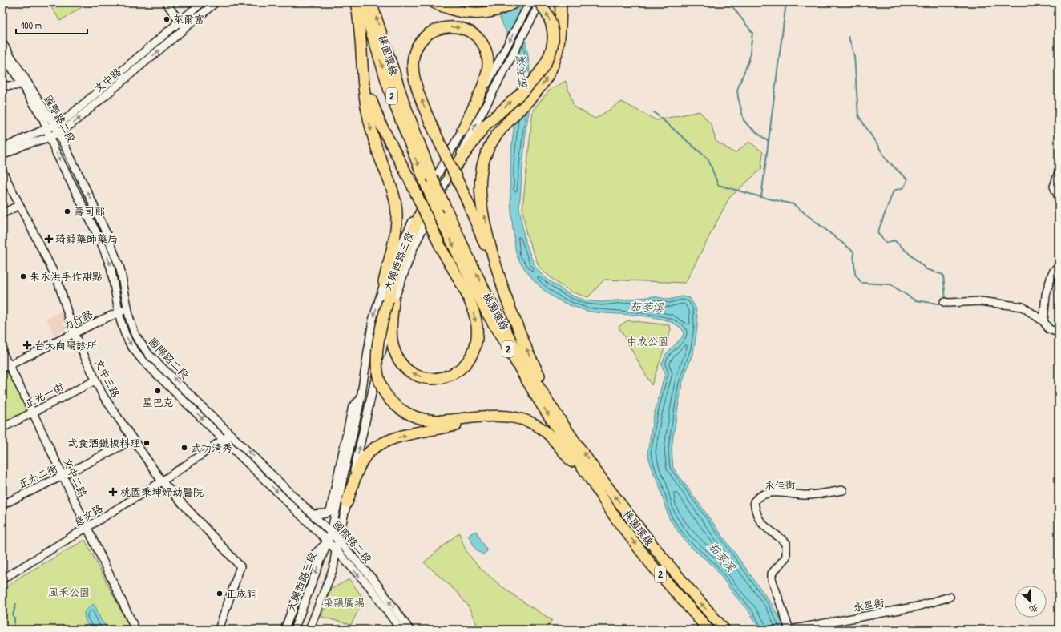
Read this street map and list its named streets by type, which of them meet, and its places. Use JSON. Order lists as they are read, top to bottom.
{
  "streets": {
    "highway": ["桃園環線", "2"],
    "street": [
      "文中路",
      "國際路二段",
      "大興西路三段",
      "力行路",
      "文中三路",
      "正光一街",
      "正光二街",
      "文中二路",
      "永佳街",
      "慈文路",
      "永星街"
    ]
  },
  "crossings": [
    ["桃園環線", "大興西路三段"],
    ["文中路", "國際路二段"],
    ["國際路二段", "大興西路三段"],
    ["國際路二段", "力行路"],
    ["國際路二段", "慈文路"],
    ["力行路", "文中三路"],
    ["力行路", "文中二路"],
    ["文中三路", "正光一街"],
    ["文中三路", "正光二街"],
    ["文中三路", "慈文路"],
    ["正光一街", "文中二路"],
    ["正光二街", "文中二路"],
    ["文中二路", "慈文路"],
    ["永佳街", "永星街"]
  ],
  "water": ["茄苳溪"],
  "parks": ["中成公園", "風禾公園", "采韻廣場"],
  "places": {
    "other": [
      "萊爾富",
      "壽司郎",
      "朱永洪手作甜點",
      "星巴克",
      "弍食酒鐵板料理",
      "武功清秀",
      "正成祠"
    ],
    "health": ["琦舜藥師藥局", "台大向陽診所", "桃園秉坤婦幼醫院"]
  },
  "scale_bar": "100 m",
  "north": "bottom right"
}
